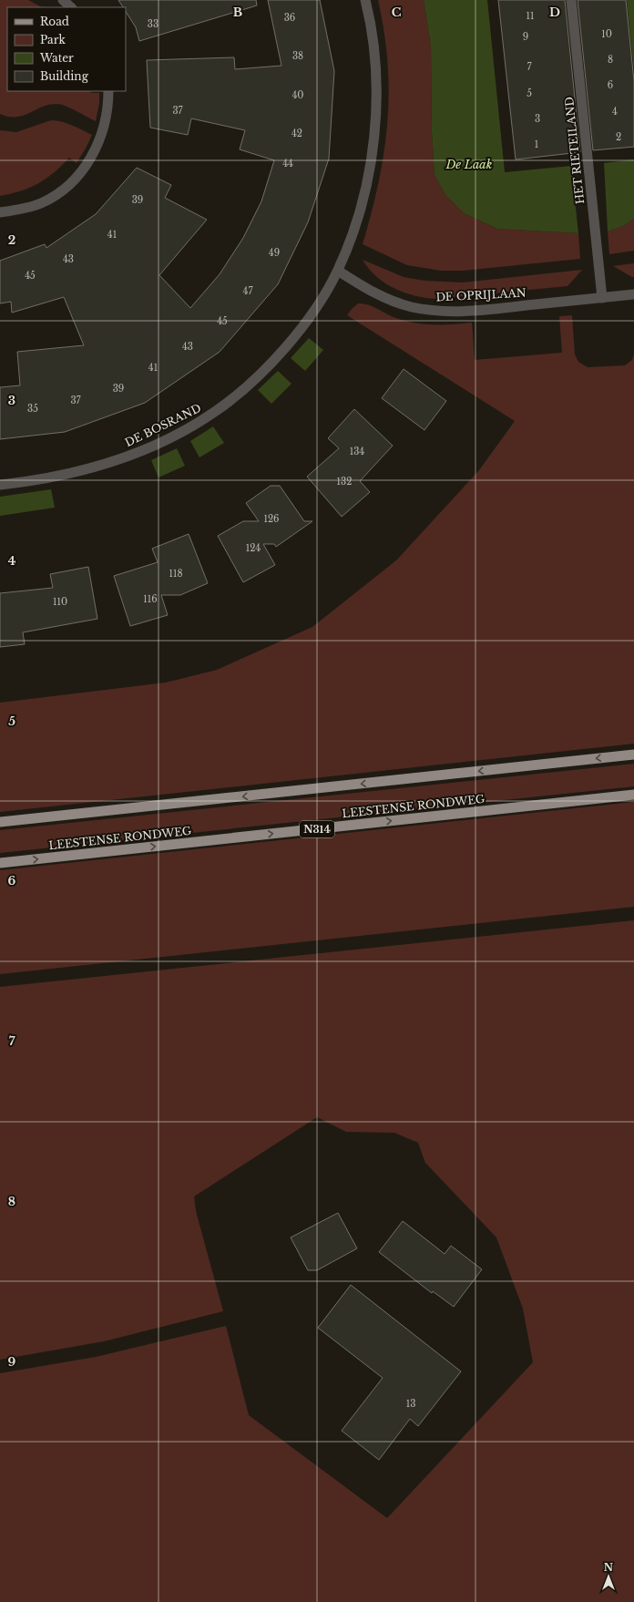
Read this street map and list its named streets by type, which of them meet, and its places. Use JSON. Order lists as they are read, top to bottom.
{
  "streets": {
    "main road": ["LEESTENSE RONDWEG", "N314"],
    "street": ["HET RIETEILAND", "DE OPRIJLAAN", "DE BOSRAND"]
  },
  "crossings": [
    ["HET RIETEILAND", "DE OPRIJLAAN"],
    ["DE OPRIJLAAN", "DE BOSRAND"]
  ],
  "water": ["De Laak"],
  "house_numbers": [
    "11",
    "36",
    "33",
    "10",
    "9",
    "38",
    "8",
    "7",
    "6",
    "5",
    "40",
    "37",
    "4",
    "3",
    "42",
    "2",
    "1",
    "44",
    "39",
    "41",
    "49",
    "43",
    "45",
    "47",
    "45",
    "43",
    "41",
    "39",
    "37",
    "35",
    "134",
    "132",
    "126",
    "124",
    "118",
    "116",
    "110",
    "13"
  ],
  "legend": [
    "Road",
    "Park",
    "Water",
    "Building"
  ],
  "north": "top",
  "grid": {
    "columns": ["B", "C", "D"],
    "rows": [
      "2",
      "3",
      "4",
      "5",
      "6",
      "7",
      "8",
      "9"
    ]
  }
}
